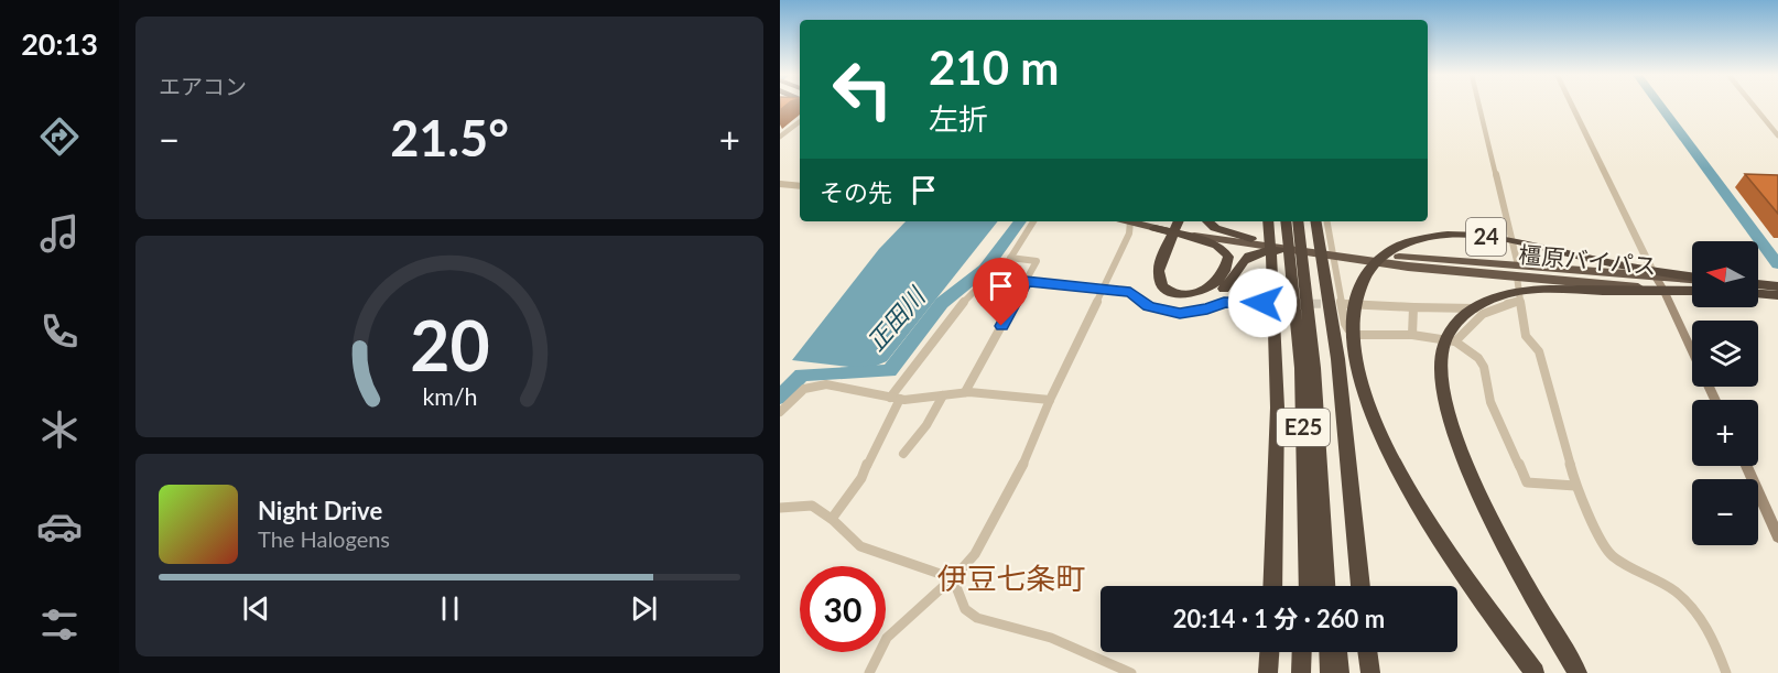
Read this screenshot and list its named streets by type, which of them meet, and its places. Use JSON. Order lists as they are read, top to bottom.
{
  "streets": {
    "highway": ["24", "橿原バイパス", "E25"]
  },
  "crossings": [
    ["24", "橿原バイパス"],
    ["橿原バイパス", "E25"]
  ],
  "districts": ["伊豆七条町"],
  "water": ["正田川"],
  "north": "left",
  "page": {
    "tabs": "20:13",
    "tile": "エアコン",
    "turn": ["210 m", "左折"],
    "heat": ["−", "21.5°", "+"],
    "then": "その先",
    "map_buttons": ["+", "−"],
    "song": ["Night Drive", "The Halogens"],
    "limit": "30",
    "trip": "20:14 · 1 分 · 260 m",
    "gauge": ["20", "km/h"]
  }
}
